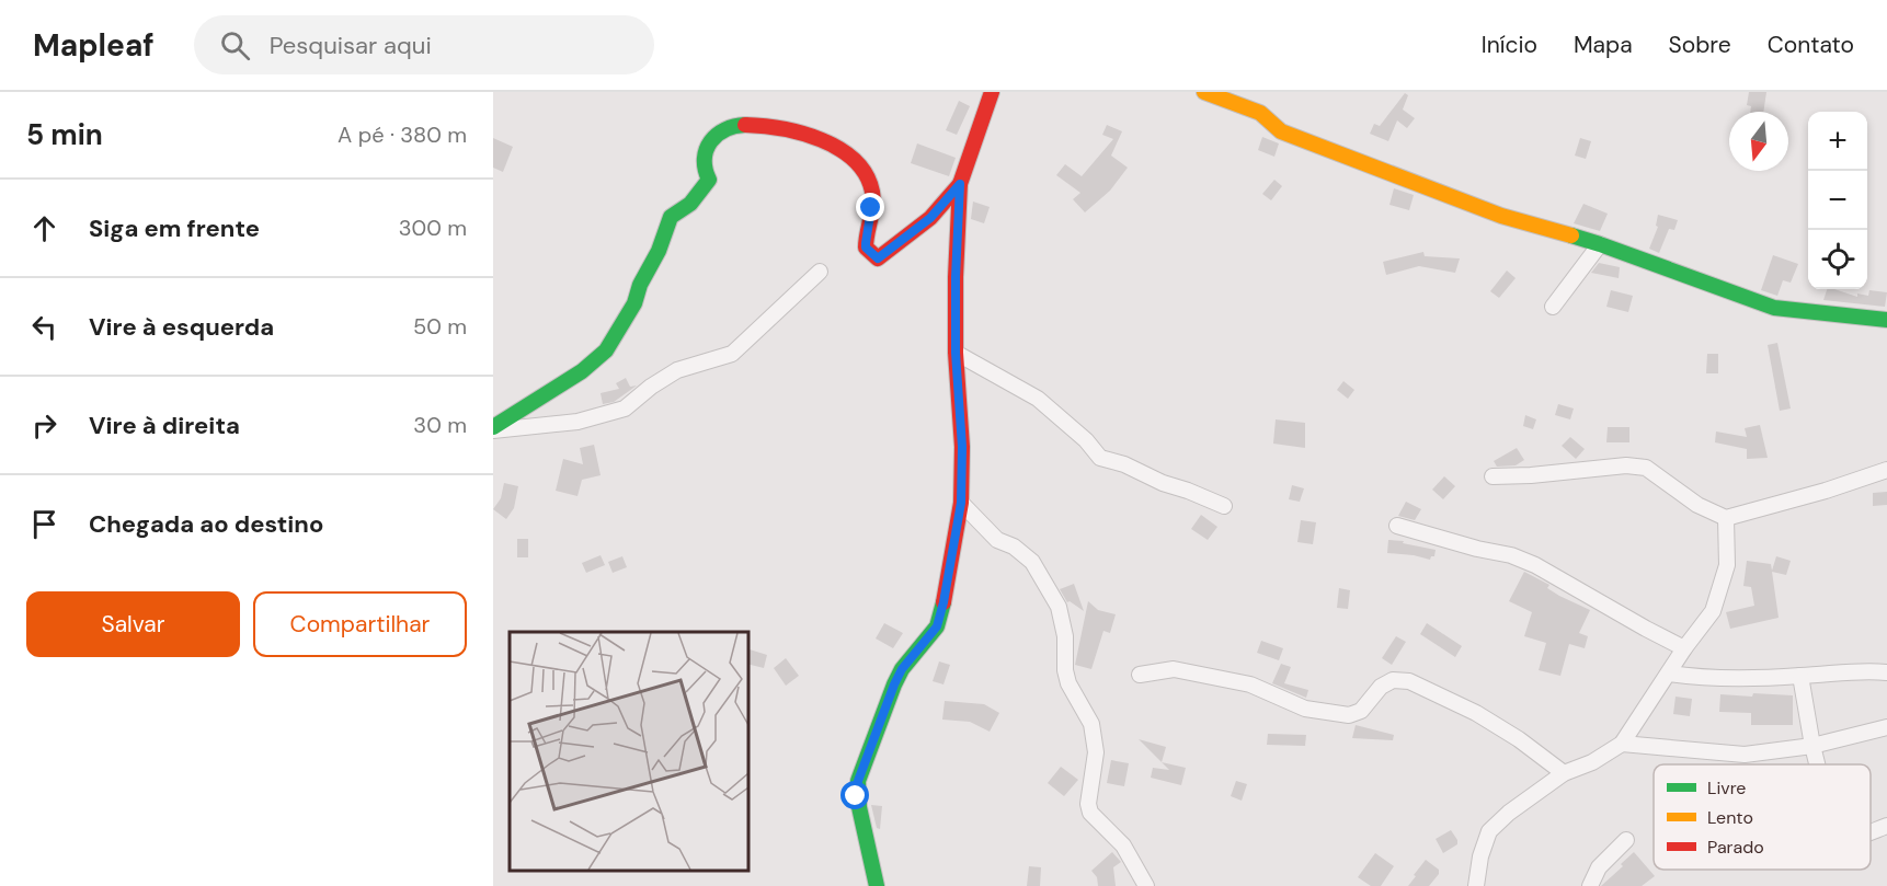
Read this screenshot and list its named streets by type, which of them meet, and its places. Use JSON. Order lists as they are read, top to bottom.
{
  "legend": ["Livre", "Lento", "Parado"],
  "north": "bottom",
  "page": {
    "header": "Mapleaf",
    "search": "Pesquisar aqui",
    "nav": [
      "Início",
      "Mapa",
      "Sobre",
      "Contato"
    ],
    "heading": ["5 min", "A pé · 380 m"],
    "map_buttons": ["+", "−"],
    "list": [
      ["Siga em frente", "300 m"],
      ["Vire à esquerda", "50 m"],
      ["Vire à direita", "30 m"],
      "Chegada ao destino"
    ],
    "buttons": ["Salvar", "Compartilhar"]
  }
}
